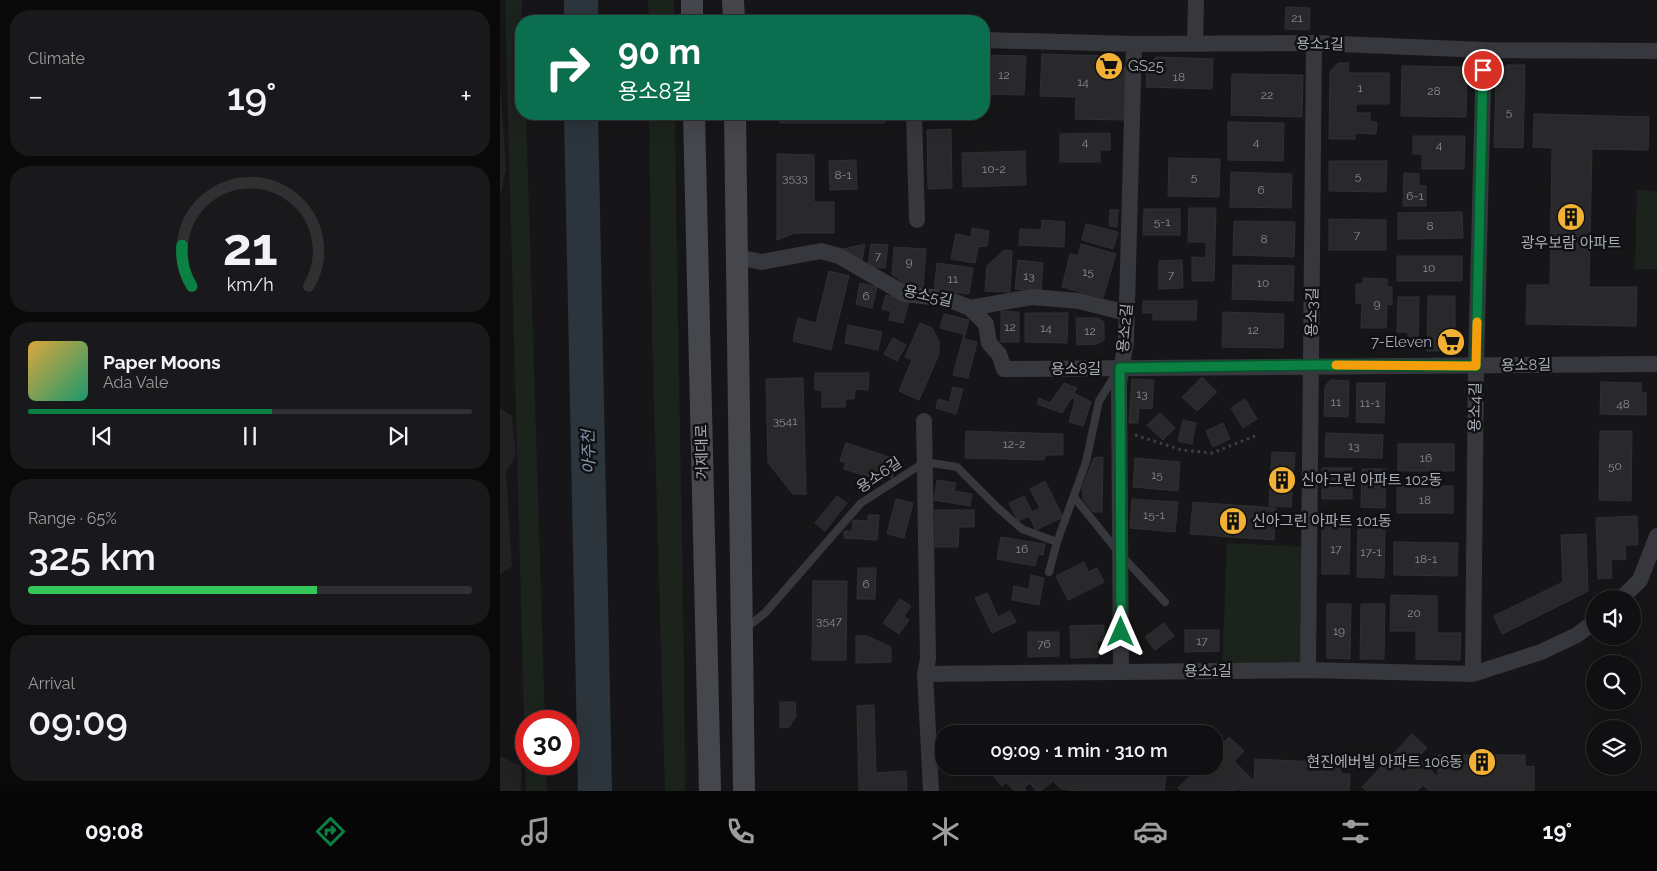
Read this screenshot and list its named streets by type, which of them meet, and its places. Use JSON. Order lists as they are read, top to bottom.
{
  "streets": {
    "street": [
      "용소1길",
      "용소5길",
      "용소3길",
      "용소2길",
      "용소8길",
      "용소4길",
      "거제대로"
    ],
    "lane": ["용소6길"]
  },
  "crossings": [
    ["용소1길", "용소3길"],
    ["용소1길", "용소2길"],
    ["용소1길", "용소4길"],
    ["용소5길", "용소2길"],
    ["용소5길", "용소8길"],
    ["용소3길", "용소8길"],
    ["용소2길", "용소8길"],
    ["용소8길", "용소4길"]
  ],
  "water": ["아주천"],
  "places": {
    "supermarket": ["GS25", "7-Eleven"],
    "building": [
      "광우보람 아파트",
      "신아그린 아파트 102동",
      "신아그린 아파트 101동",
      "현진에버빌 아파트 106동"
    ]
  },
  "house_numbers": [
    "21",
    "12",
    "18",
    "14",
    "1",
    "28",
    "22",
    "5",
    "4",
    "4",
    "4",
    "10-2",
    "8-1",
    "5",
    "5",
    "3533",
    "6",
    "6-1",
    "5-1",
    "8",
    "7",
    "8",
    "7",
    "9",
    "10",
    "15",
    "7",
    "13",
    "11",
    "10",
    "6",
    "9",
    "12",
    "14",
    "12",
    "12",
    "13",
    "11",
    "11-1",
    "48",
    "3541",
    "12-2",
    "13",
    "16",
    "50",
    "15",
    "18",
    "15-1",
    "16",
    "17",
    "17-1",
    "18-1",
    "6",
    "20",
    "3547",
    "19",
    "17",
    "76"
  ],
  "page": {
    "tile": [
      "Climate",
      ["Range · 65%", "325 km"],
      ["Arrival", "09:09"]
    ],
    "turn": ["90 m", "용소8길"],
    "heat": ["−", "19°", "+"],
    "song": ["Paper Moons", "Ada Vale"],
    "limit": "30",
    "trip": "09:09 · 1 min · 310 m",
    "tabs": ["09:08", "19°"],
    "gauge": ["21", "km/h"]
  }
}
